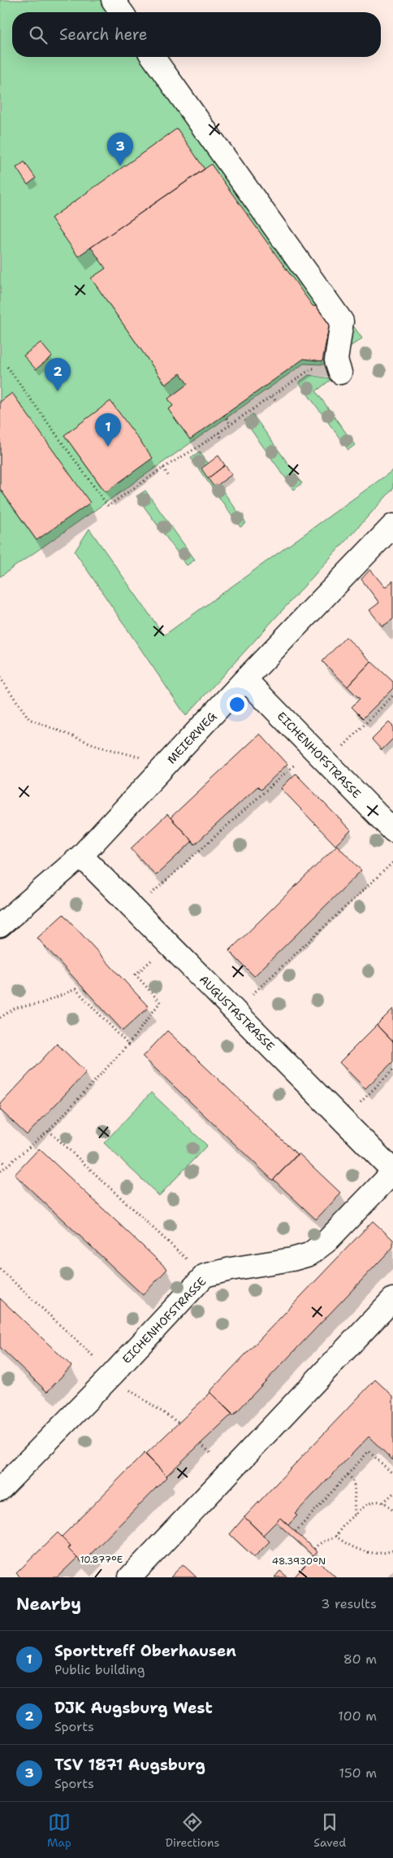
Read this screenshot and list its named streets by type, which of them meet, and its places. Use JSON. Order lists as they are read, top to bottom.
{
  "streets": {
    "street": ["MEIERWEG", "EICHENHOFSTRASSE", "AUGUSTASTRASSE"]
  },
  "crossings": [
    ["MEIERWEG", "EICHENHOFSTRASSE"],
    ["MEIERWEG", "AUGUSTASTRASSE"],
    ["EICHENHOFSTRASSE", "AUGUSTASTRASSE"]
  ],
  "page": {
    "search": "Search here",
    "pins": ["3", "2", "1"],
    "heading": ["Nearby", "3 results"],
    "list": [
      {
        "mark": "1",
        "name": "Sporttreff Oberhausen",
        "note": "Public building",
        "value": "80 m"
      },
      {
        "mark": "2",
        "name": "DJK Augsburg West",
        "note": "Sports",
        "value": "100 m"
      },
      {
        "mark": "3",
        "name": "TSV 1871 Augsburg",
        "note": "Sports",
        "value": "150 m"
      }
    ],
    "nav": ["Map", "Directions", "Saved"]
  },
  "coordinates": ["10.877°E", "48.3930°N"]
}
